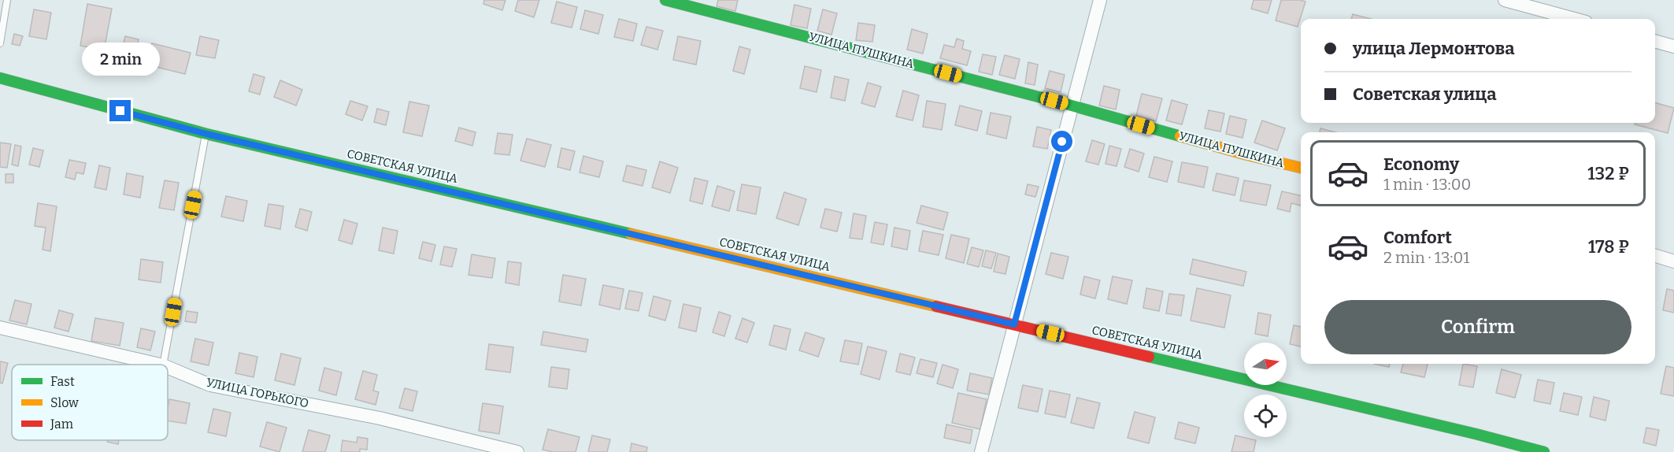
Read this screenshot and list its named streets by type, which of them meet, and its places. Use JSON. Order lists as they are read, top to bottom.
{
  "streets": {
    "street": ["УЛИЦА ПУШКИНА", "СОВЕТСКАЯ УЛИЦА", "УЛИЦА ГОРЬКОГО"]
  },
  "legend": ["Fast", "Slow", "Jam"],
  "north": "right",
  "page": {
    "banner": ["улица Лермонтова", "Советская улица"],
    "bubble": "2 min",
    "list": [
      {
        "name": "Economy",
        "note": "1 min · 13:00",
        "value": "132 ₽"
      },
      {
        "name": "Comfort",
        "note": "2 min · 13:01",
        "value": "178 ₽"
      }
    ],
    "buttons": "Confirm"
  }
}
